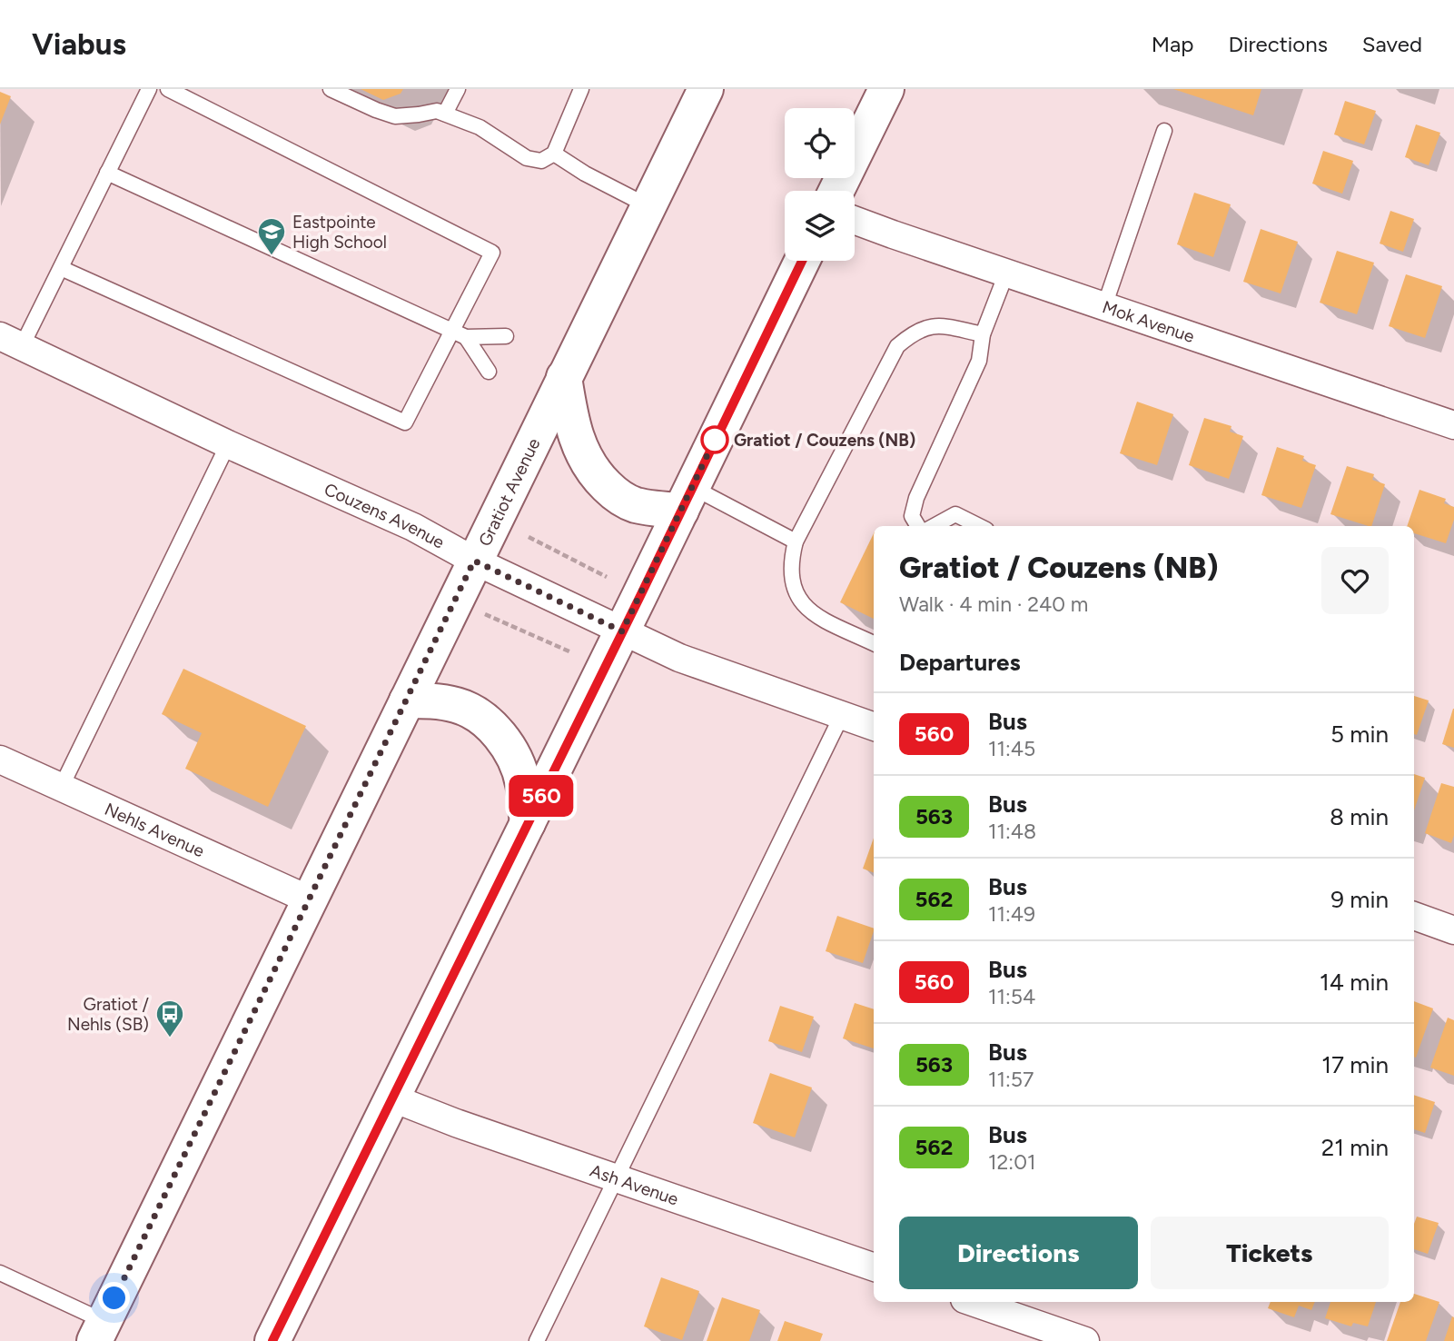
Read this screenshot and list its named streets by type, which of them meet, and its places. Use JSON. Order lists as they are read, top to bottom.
{
  "streets": {
    "main road": ["Gratiot Avenue"],
    "street": [
      "Mok Avenue",
      "Couzens Avenue",
      "Nehls Avenue",
      "Ash Avenue"
    ]
  },
  "crossings": [
    ["Gratiot Avenue", "Couzens Avenue"],
    ["Gratiot Avenue", "Nehls Avenue"]
  ],
  "places": {
    "school or university": ["Eastpointe High School"],
    "other": ["Gratiot / Couzens (NB)"],
    "bus stop": ["Gratiot / Nehls (SB)"]
  },
  "lines": ["bus line 560"],
  "page": {
    "header": "Viabus",
    "nav": ["Map", "Directions", "Saved"],
    "on_map": "560",
    "heading": [
      ["Gratiot / Couzens (NB)", "Walk · 4 min · 240 m"],
      "Departures"
    ],
    "list": [
      {
        "mark": "560",
        "name": "Bus",
        "note": "11:45",
        "value": "5 min"
      },
      {
        "mark": "563",
        "name": "Bus",
        "note": "11:48",
        "value": "8 min"
      },
      {
        "mark": "562",
        "name": "Bus",
        "note": "11:49",
        "value": "9 min"
      },
      {
        "mark": "560",
        "name": "Bus",
        "note": "11:54",
        "value": "14 min"
      },
      {
        "mark": "563",
        "name": "Bus",
        "note": "11:57",
        "value": "17 min"
      },
      {
        "mark": "562",
        "name": "Bus",
        "note": "12:01",
        "value": "21 min"
      }
    ],
    "buttons": ["Directions", "Tickets"]
  }
}
